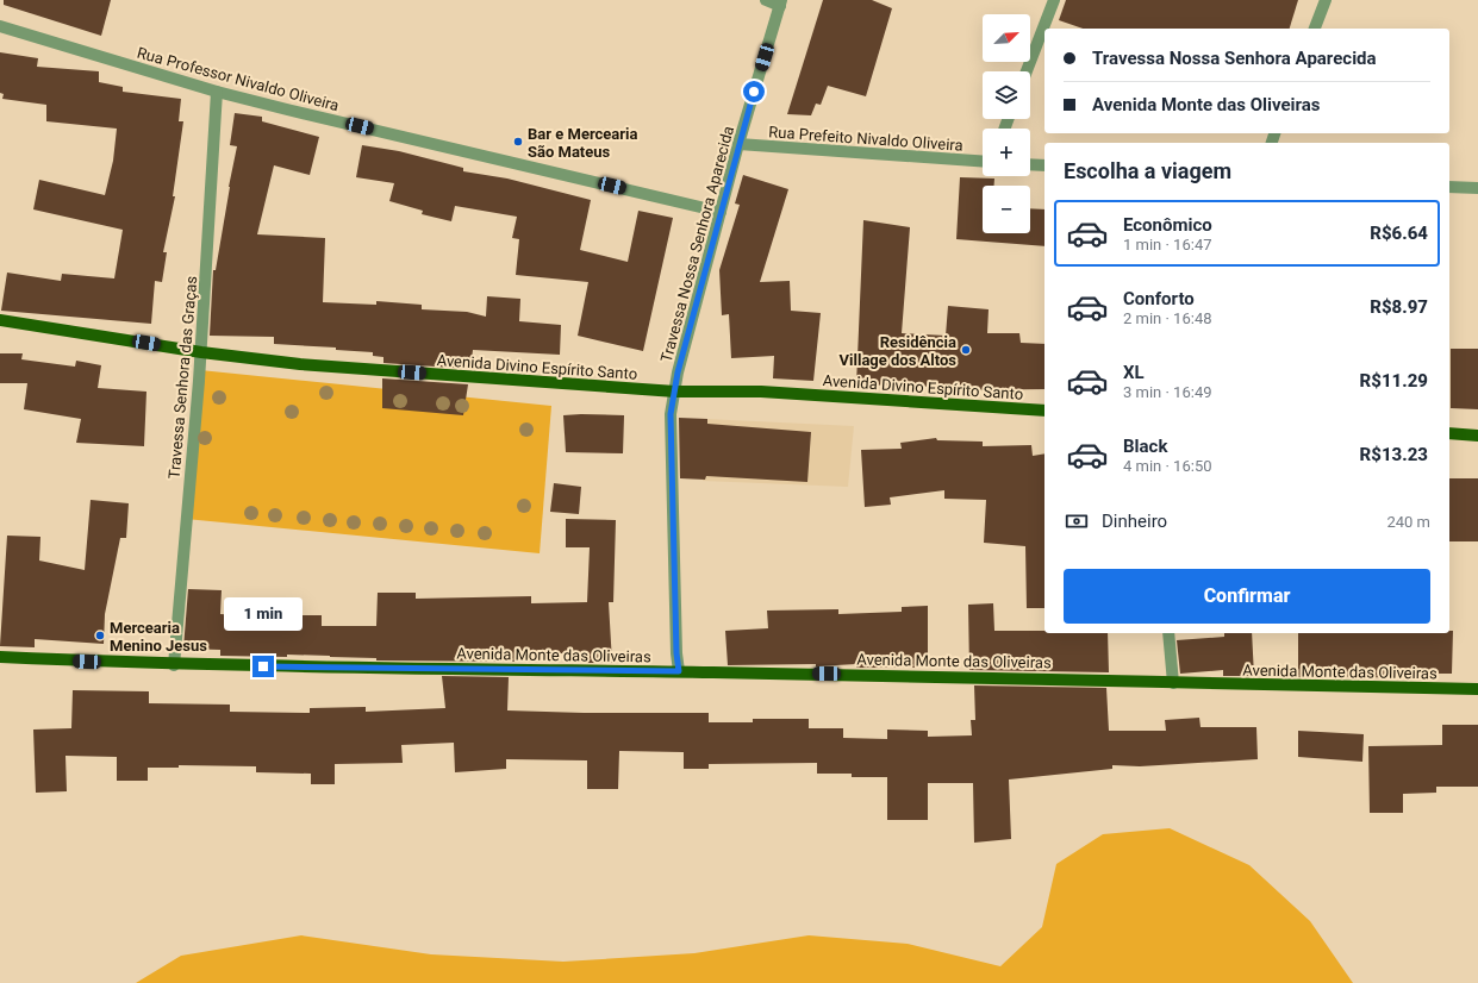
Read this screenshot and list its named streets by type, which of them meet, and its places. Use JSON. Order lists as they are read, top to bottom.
{
  "streets": {
    "main road": ["Avenida Divino Espírito Santo", "Avenida Monte das Oliveiras"],
    "street": [
      "Rua Professor Nivaldo Oliveira",
      "Rua Prefeito Nivaldo Oliveira",
      "Travessa Nossa Senhora Aparecida",
      "Travessa Senhora das Graças"
    ]
  },
  "crossings": [
    ["Rua Professor Nivaldo Oliveira", "Travessa Nossa Senhora Aparecida"],
    ["Rua Professor Nivaldo Oliveira", "Travessa Senhora das Graças"],
    ["Rua Prefeito Nivaldo Oliveira", "Travessa Nossa Senhora Aparecida"],
    ["Travessa Nossa Senhora Aparecida", "Avenida Divino Espírito Santo"],
    ["Travessa Nossa Senhora Aparecida", "Avenida Monte das Oliveiras"],
    ["Avenida Divino Espírito Santo", "Travessa Senhora das Graças"],
    ["Travessa Senhora das Graças", "Avenida Monte das Oliveiras"]
  ],
  "places": ["Bar e Mercearia São Mateus", "Residência Village dos Altos", "Mercearia Menino Jesus"],
  "north": "top right",
  "page": {
    "map_buttons": ["+", "−"],
    "banner": ["Travessa Nossa Senhora Aparecida", "Avenida Monte das Oliveiras"],
    "heading": "Escolha a viagem",
    "list": [
      {
        "name": "Econômico",
        "note": "1 min · 16:47",
        "value": "R$6.64"
      },
      {
        "name": "Conforto",
        "note": "2 min · 16:48",
        "value": "R$8.97"
      },
      {
        "name": "XL",
        "note": "3 min · 16:49",
        "value": "R$11.29"
      },
      {
        "name": "Black",
        "note": "4 min · 16:50",
        "value": "R$13.23"
      }
    ],
    "pay": ["Dinheiro", "240 m"],
    "buttons": "Confirmar",
    "bubble": "1 min"
  }
}
